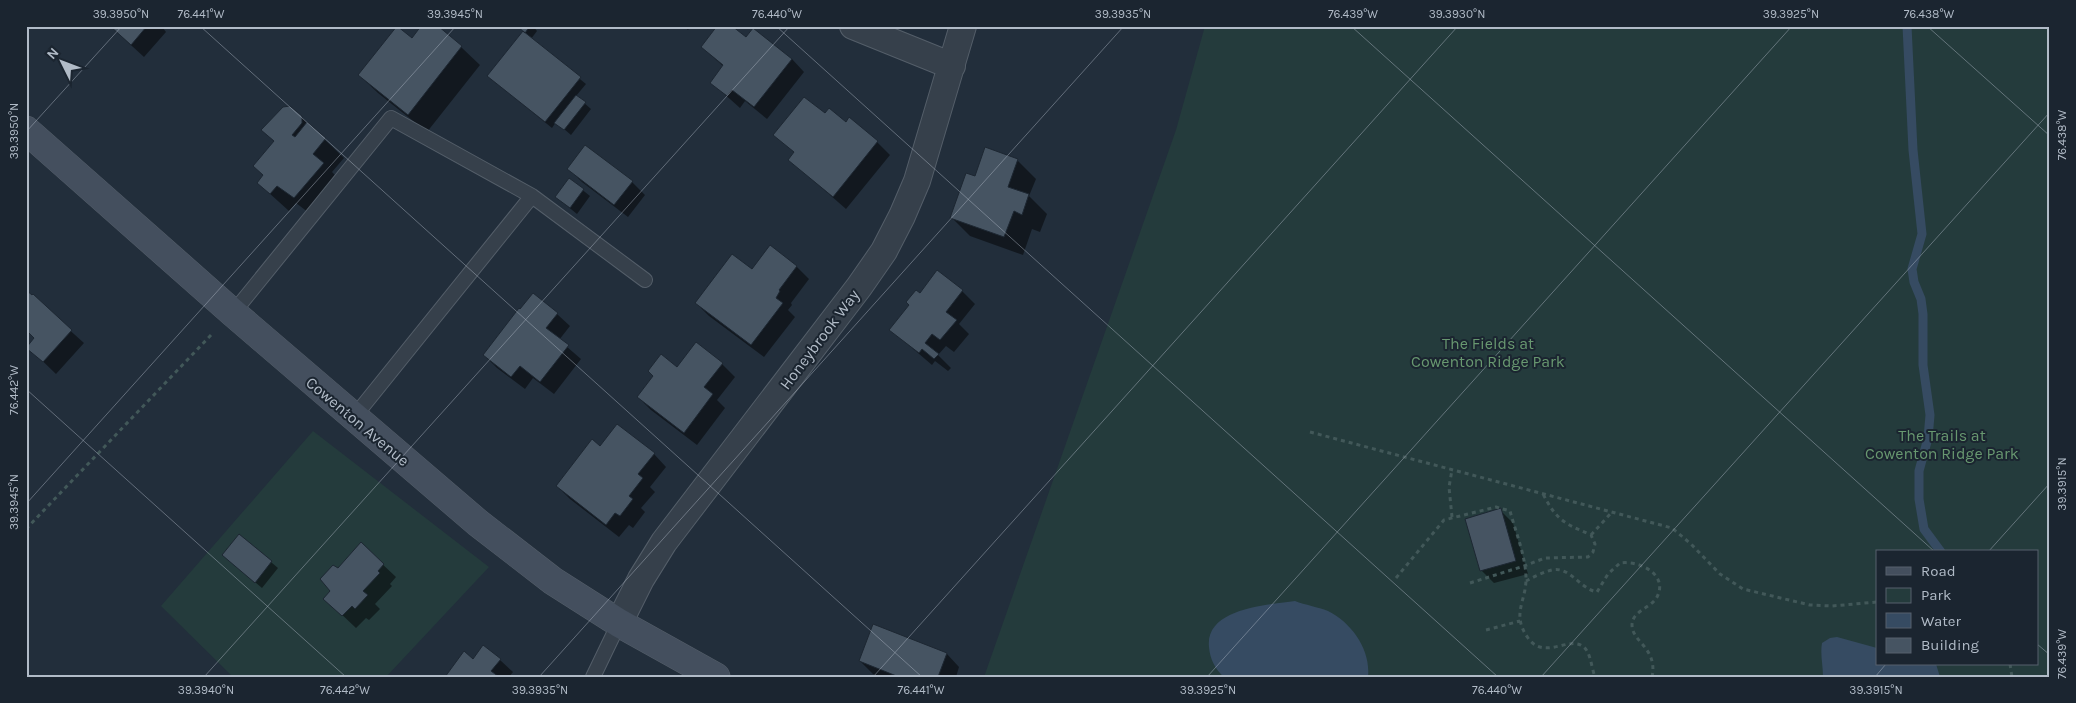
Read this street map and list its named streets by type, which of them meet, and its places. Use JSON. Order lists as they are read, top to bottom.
{
  "streets": {
    "street": ["Honeybrook Way", "Cowenton Avenue"]
  },
  "crossings": [
    ["Honeybrook Way", "Cowenton Avenue"]
  ],
  "parks": ["The Fields at Cowenton Ridge Park", "The Trails at Cowenton Ridge Park"],
  "legend": [
    "Road",
    "Park",
    "Water",
    "Building"
  ],
  "north": "top left",
  "coordinates": [
    "39.3950°N",
    "76.441°W",
    "39.3945°N",
    "76.440°W",
    "39.3935°N",
    "76.439°W",
    "39.3930°N",
    "39.3925°N",
    "76.438°W",
    "76.442°W",
    "39.3915°N",
    "39.3940°N"
  ]
}
